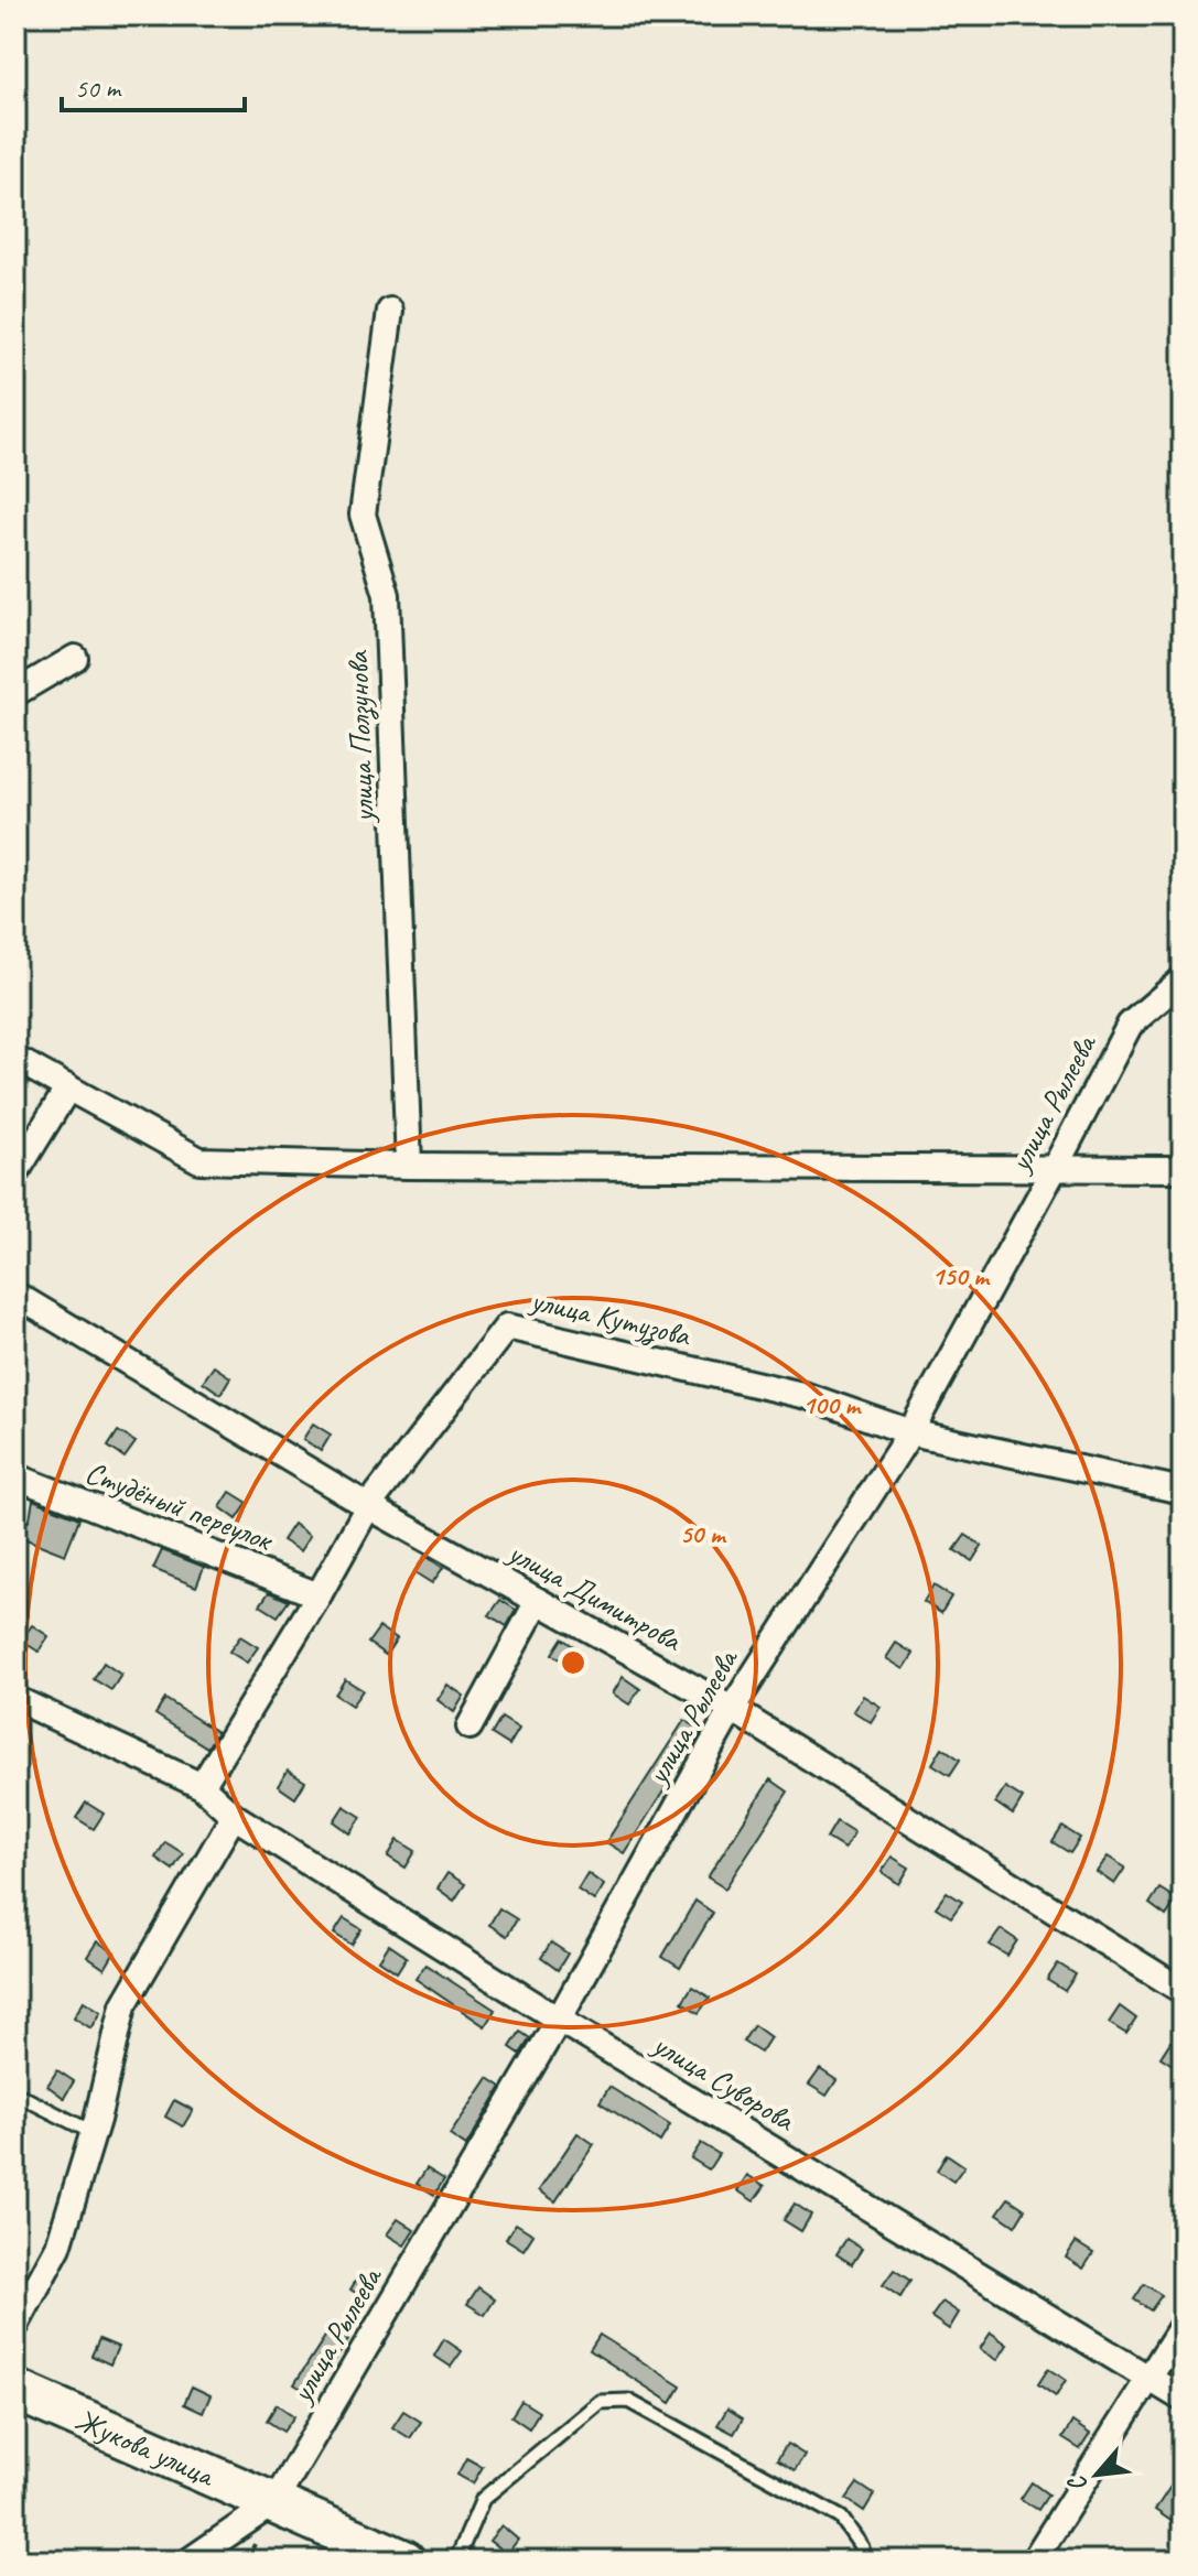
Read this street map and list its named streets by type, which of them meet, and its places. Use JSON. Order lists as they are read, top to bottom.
{
  "streets": {
    "main road": ["Жукова улица"],
    "street": [
      "улица Ползунова",
      "улица Рылеева",
      "улица Кутузова",
      "Студёный переулок",
      "улица Димитрова",
      "улица Суворова"
    ]
  },
  "crossings": [
    ["улица Рылеева", "улица Кутузова"],
    ["улица Рылеева", "улица Димитрова"],
    ["улица Рылеева", "улица Суворова"],
    ["улица Рылеева", "Жукова улица"],
    ["улица Кутузова", "Студёный переулок"],
    ["улица Кутузова", "улица Димитрова"],
    ["улица Кутузова", "улица Суворова"]
  ],
  "scale_bar": "50 m",
  "north": "bottom left",
  "rings": ["150 m", "100 m", "50 m"]
}
